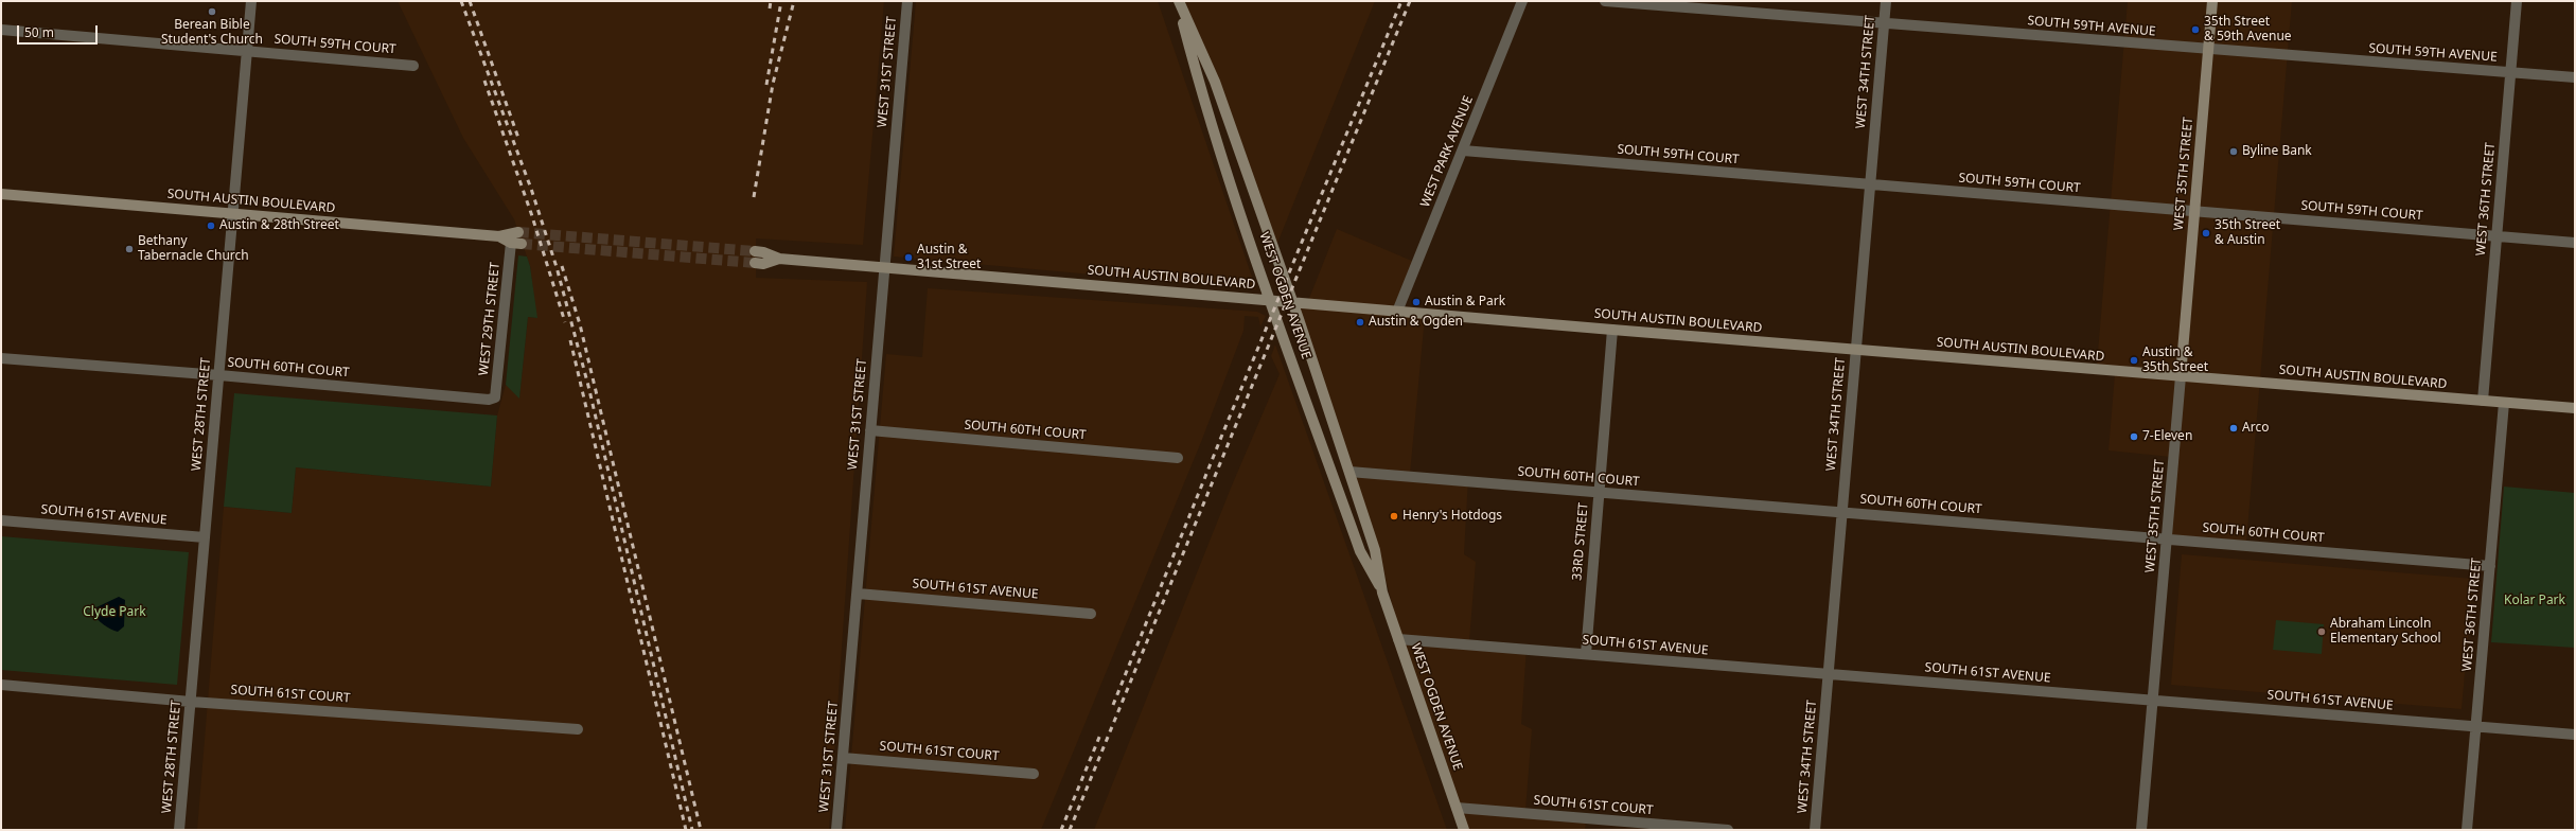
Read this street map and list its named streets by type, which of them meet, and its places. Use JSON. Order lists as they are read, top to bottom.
{
  "streets": {
    "street": [
      "SOUTH 59TH AVENUE",
      "SOUTH 59TH COURT",
      "WEST 31ST STREET",
      "WEST 34TH STREET",
      "WEST PARK AVENUE",
      "WEST 35TH STREET",
      "WEST 36TH STREET",
      "SOUTH AUSTIN BOULEVARD",
      "WEST OGDEN AVENUE",
      "WEST 29TH STREET",
      "SOUTH 60TH COURT",
      "WEST 28TH STREET",
      "SOUTH 61ST AVENUE",
      "33RD STREET",
      "SOUTH 61ST COURT"
    ]
  },
  "crossings": [
    ["SOUTH 59TH AVENUE", "WEST 34TH STREET"],
    ["SOUTH 59TH AVENUE", "WEST 35TH STREET"],
    ["SOUTH 59TH AVENUE", "WEST 36TH STREET"],
    ["SOUTH 59TH COURT", "WEST 34TH STREET"],
    ["SOUTH 59TH COURT", "WEST PARK AVENUE"],
    ["SOUTH 59TH COURT", "WEST 35TH STREET"],
    ["SOUTH 59TH COURT", "WEST 36TH STREET"],
    ["SOUTH 59TH COURT", "WEST 28TH STREET"],
    ["WEST 31ST STREET", "SOUTH AUSTIN BOULEVARD"],
    ["WEST 31ST STREET", "SOUTH 60TH COURT"],
    ["WEST 31ST STREET", "SOUTH 61ST AVENUE"],
    ["WEST 31ST STREET", "SOUTH 61ST COURT"],
    ["WEST 34TH STREET", "SOUTH AUSTIN BOULEVARD"],
    ["WEST 34TH STREET", "SOUTH 60TH COURT"],
    ["WEST 34TH STREET", "SOUTH 61ST AVENUE"],
    ["WEST PARK AVENUE", "SOUTH AUSTIN BOULEVARD"],
    ["WEST 35TH STREET", "SOUTH AUSTIN BOULEVARD"],
    ["WEST 35TH STREET", "SOUTH 60TH COURT"],
    ["WEST 35TH STREET", "SOUTH 61ST AVENUE"],
    ["WEST 36TH STREET", "SOUTH AUSTIN BOULEVARD"],
    ["WEST 36TH STREET", "SOUTH 60TH COURT"],
    ["WEST 36TH STREET", "SOUTH 61ST AVENUE"],
    ["SOUTH AUSTIN BOULEVARD", "WEST OGDEN AVENUE"],
    ["SOUTH AUSTIN BOULEVARD", "WEST 29TH STREET"],
    ["SOUTH AUSTIN BOULEVARD", "WEST 28TH STREET"],
    ["SOUTH AUSTIN BOULEVARD", "33RD STREET"],
    ["WEST OGDEN AVENUE", "SOUTH 60TH COURT"],
    ["WEST OGDEN AVENUE", "SOUTH 61ST AVENUE"],
    ["WEST OGDEN AVENUE", "SOUTH 61ST COURT"],
    ["WEST 29TH STREET", "SOUTH 60TH COURT"],
    ["SOUTH 60TH COURT", "WEST 28TH STREET"],
    ["SOUTH 60TH COURT", "33RD STREET"],
    ["WEST 28TH STREET", "SOUTH 61ST AVENUE"],
    ["WEST 28TH STREET", "SOUTH 61ST COURT"],
    ["SOUTH 61ST AVENUE", "33RD STREET"]
  ],
  "parks": ["Kolar Park", "Clyde Park"],
  "places": [
    "Berean Bible Student's Church",
    "35th Street & 59th Avenue",
    "Byline Bank",
    "Austin & 28th Street",
    "35th Street & Austin",
    "Bethany Tabernacle Church",
    "Austin & 31st Street",
    "Austin & Park",
    "Austin & Ogden",
    "Austin & 35th Street",
    "Arco",
    "7-Eleven",
    "Henry's Hotdogs",
    "Abraham Lincoln Elementary School"
  ],
  "scale_bar": "50 m"
}
